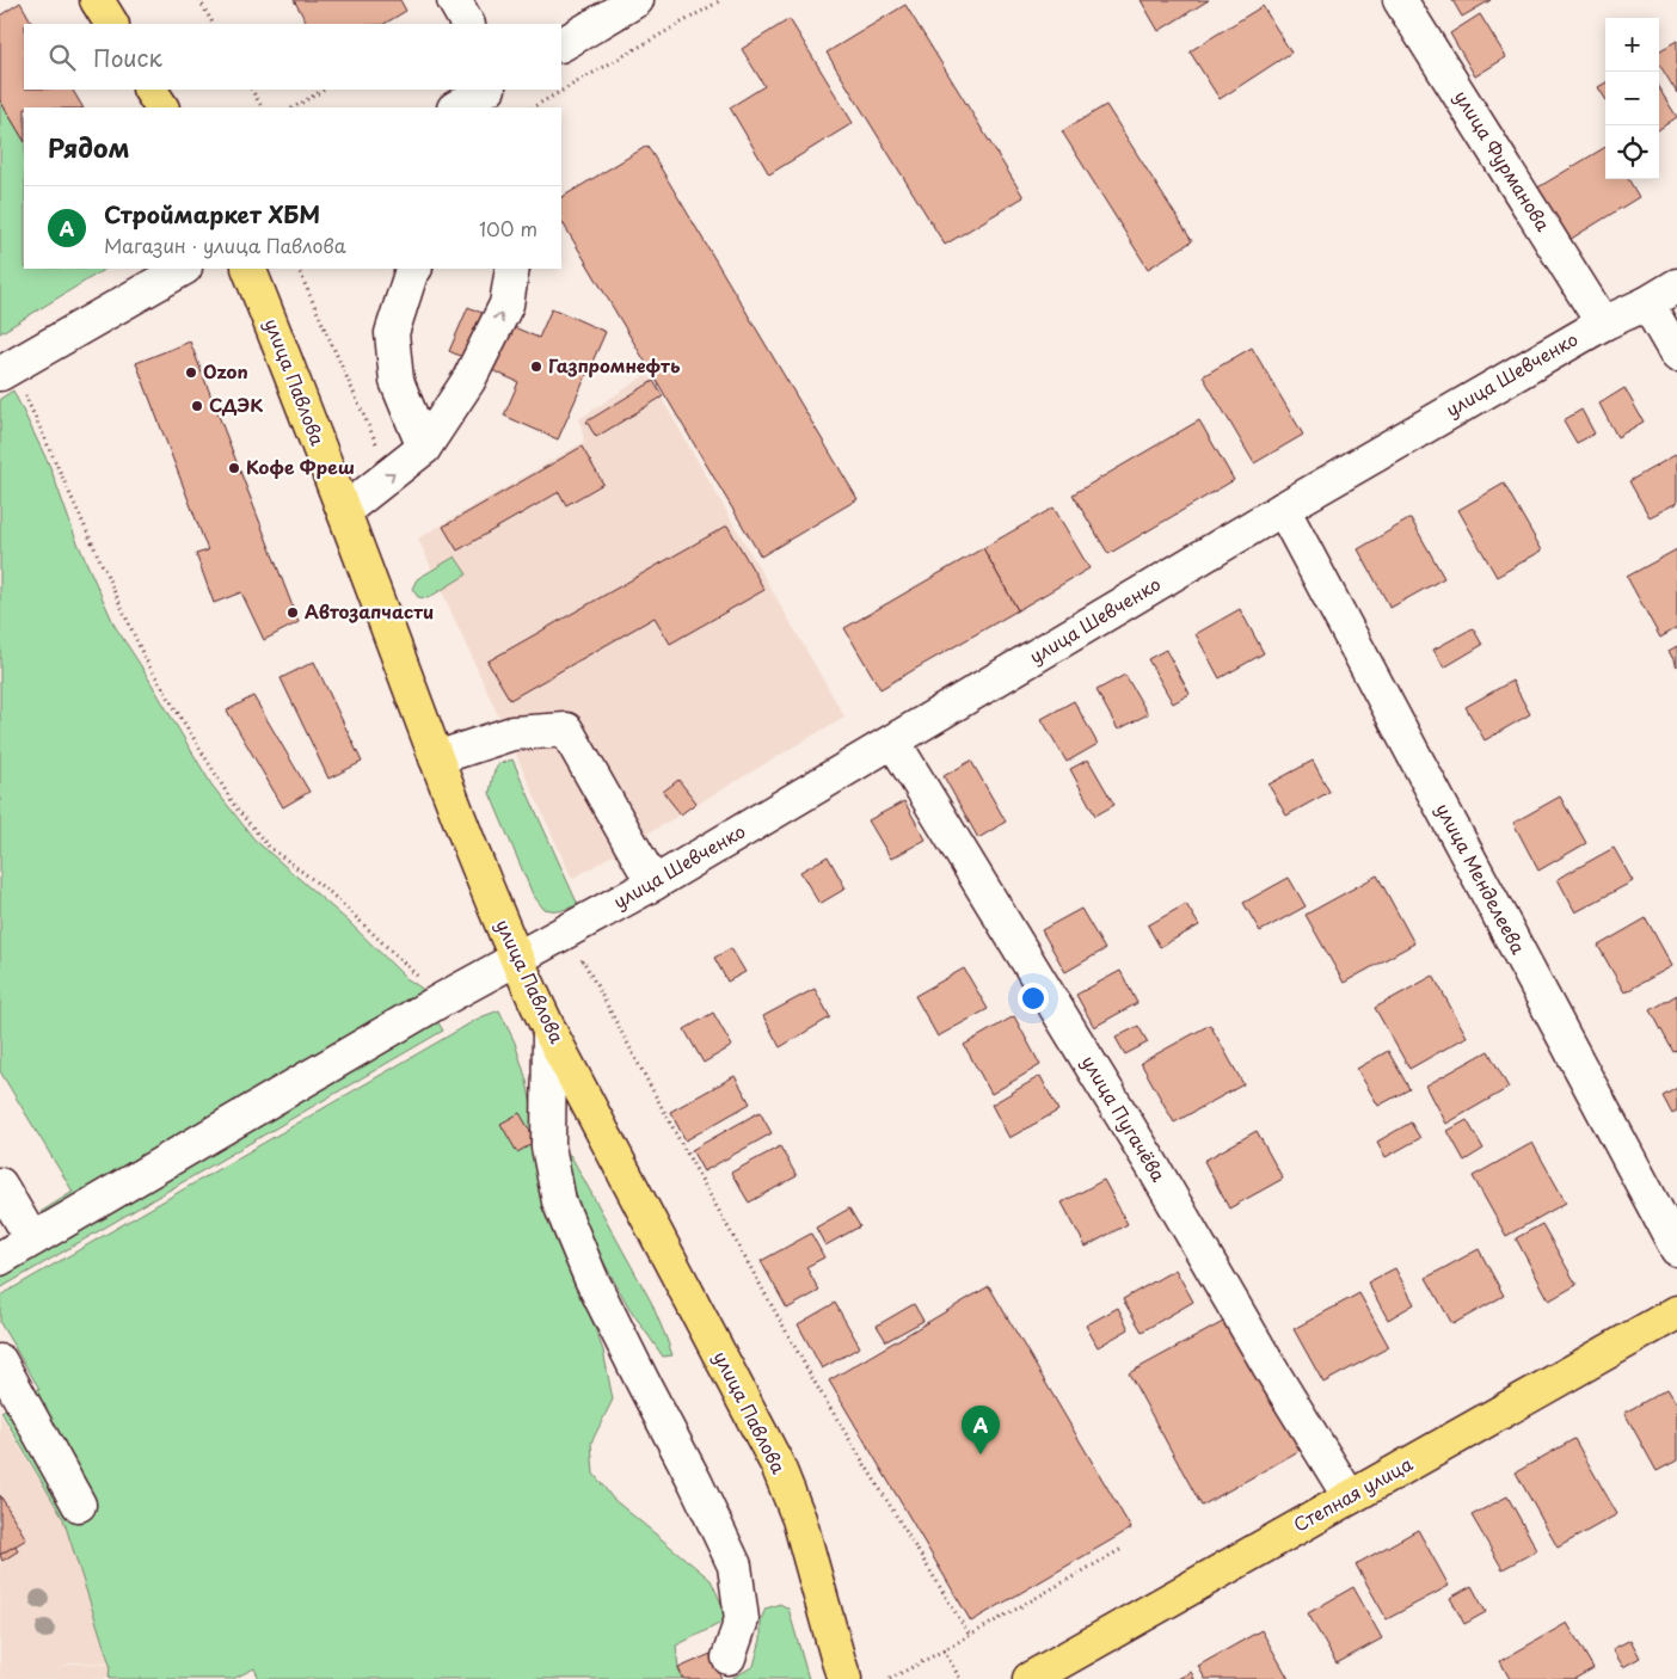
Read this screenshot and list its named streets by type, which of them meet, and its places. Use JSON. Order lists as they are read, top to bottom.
{
  "streets": {
    "main road": ["улица Павлова", "Степная улица"],
    "street": [
      "улица Фурманова",
      "улица Шевченко",
      "улица Менделеева",
      "улица Пугачёва"
    ]
  },
  "crossings": [
    ["улица Фурманова", "улица Шевченко"],
    ["улица Шевченко", "улица Павлова"],
    ["улица Шевченко", "улица Менделеева"],
    ["улица Шевченко", "улица Пугачёва"],
    ["улица Пугачёва", "Степная улица"]
  ],
  "places": [
    "Газпромнефть",
    "Ozon",
    "СДЭК",
    "Кофе Фреш",
    "Автозапчасти"
  ],
  "page": {
    "map_buttons": ["+", "−"],
    "search": "Поиск",
    "heading": "Рядом",
    "list": [
      {
        "mark": "A",
        "name": "Строймаркет ХБМ",
        "note": "Магазин · улица Павлова",
        "value": "100 m"
      }
    ],
    "pins": "A"
  }
}
